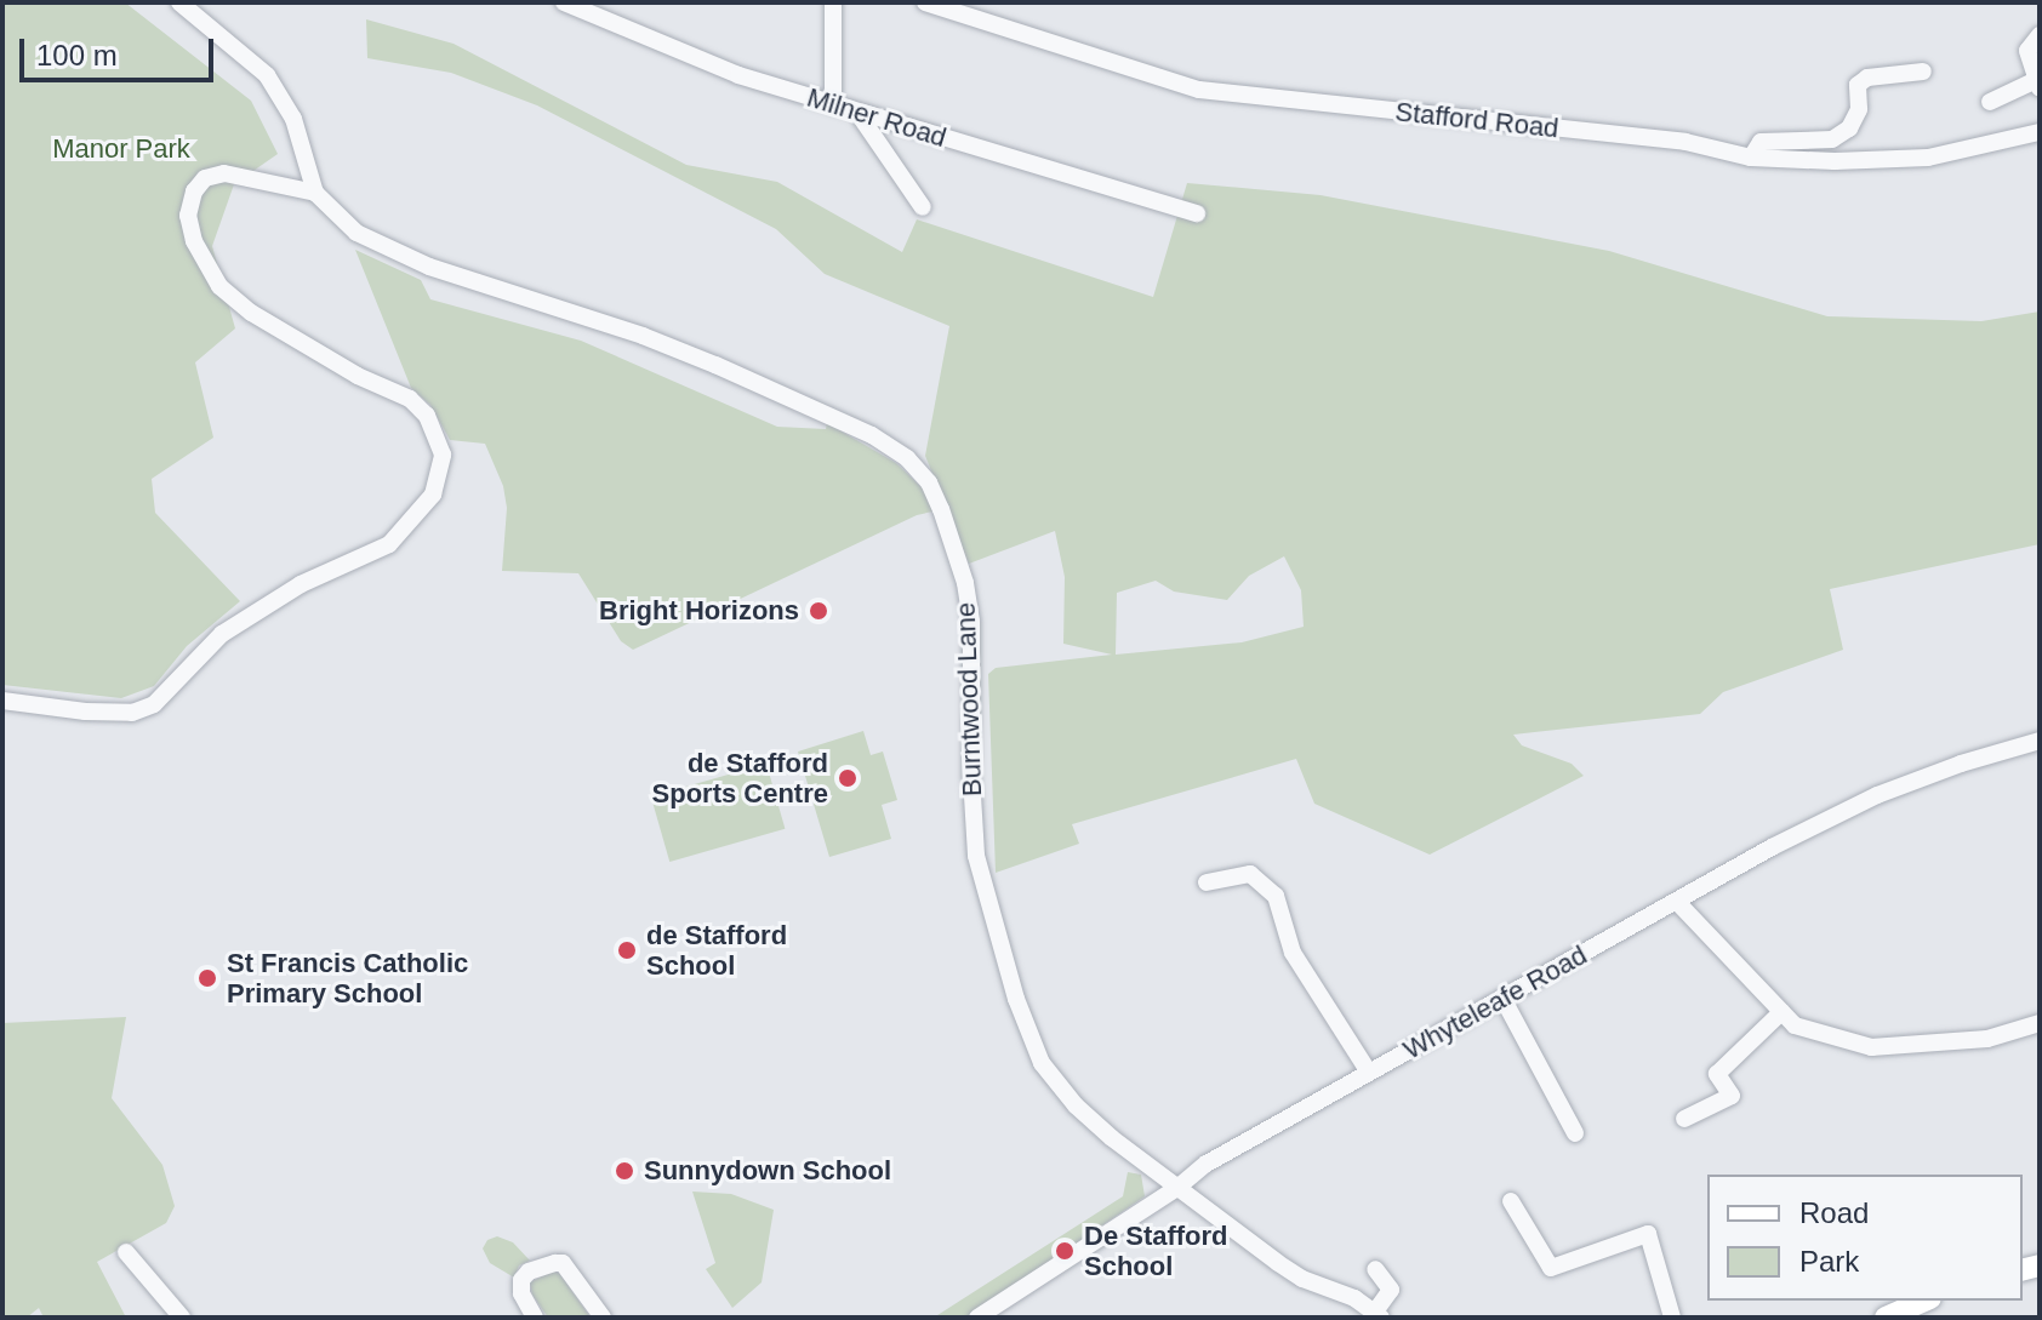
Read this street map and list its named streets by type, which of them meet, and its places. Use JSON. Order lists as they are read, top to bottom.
{
  "streets": {
    "street": [
      "Milner Road",
      "Stafford Road",
      "Burntwood Lane",
      "Whyteleafe Road"
    ]
  },
  "crossings": [
    ["Burntwood Lane", "Whyteleafe Road"]
  ],
  "parks": ["Manor Park"],
  "places": [
    "Bright Horizons",
    "de Stafford Sports Centre",
    "de Stafford School",
    "St Francis Catholic Primary School",
    "Sunnydown School",
    "De Stafford School"
  ],
  "legend": ["Road", "Park"],
  "scale_bar": "100 m"
}
